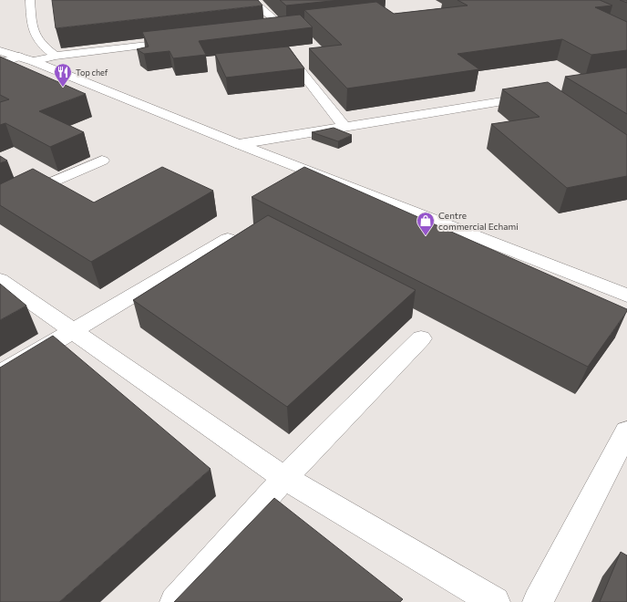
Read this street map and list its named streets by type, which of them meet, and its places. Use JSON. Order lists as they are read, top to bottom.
{
  "places": {
    "restaurant": ["Top chef"],
    "shop": ["Centre commercial Echami"]
  }
}
